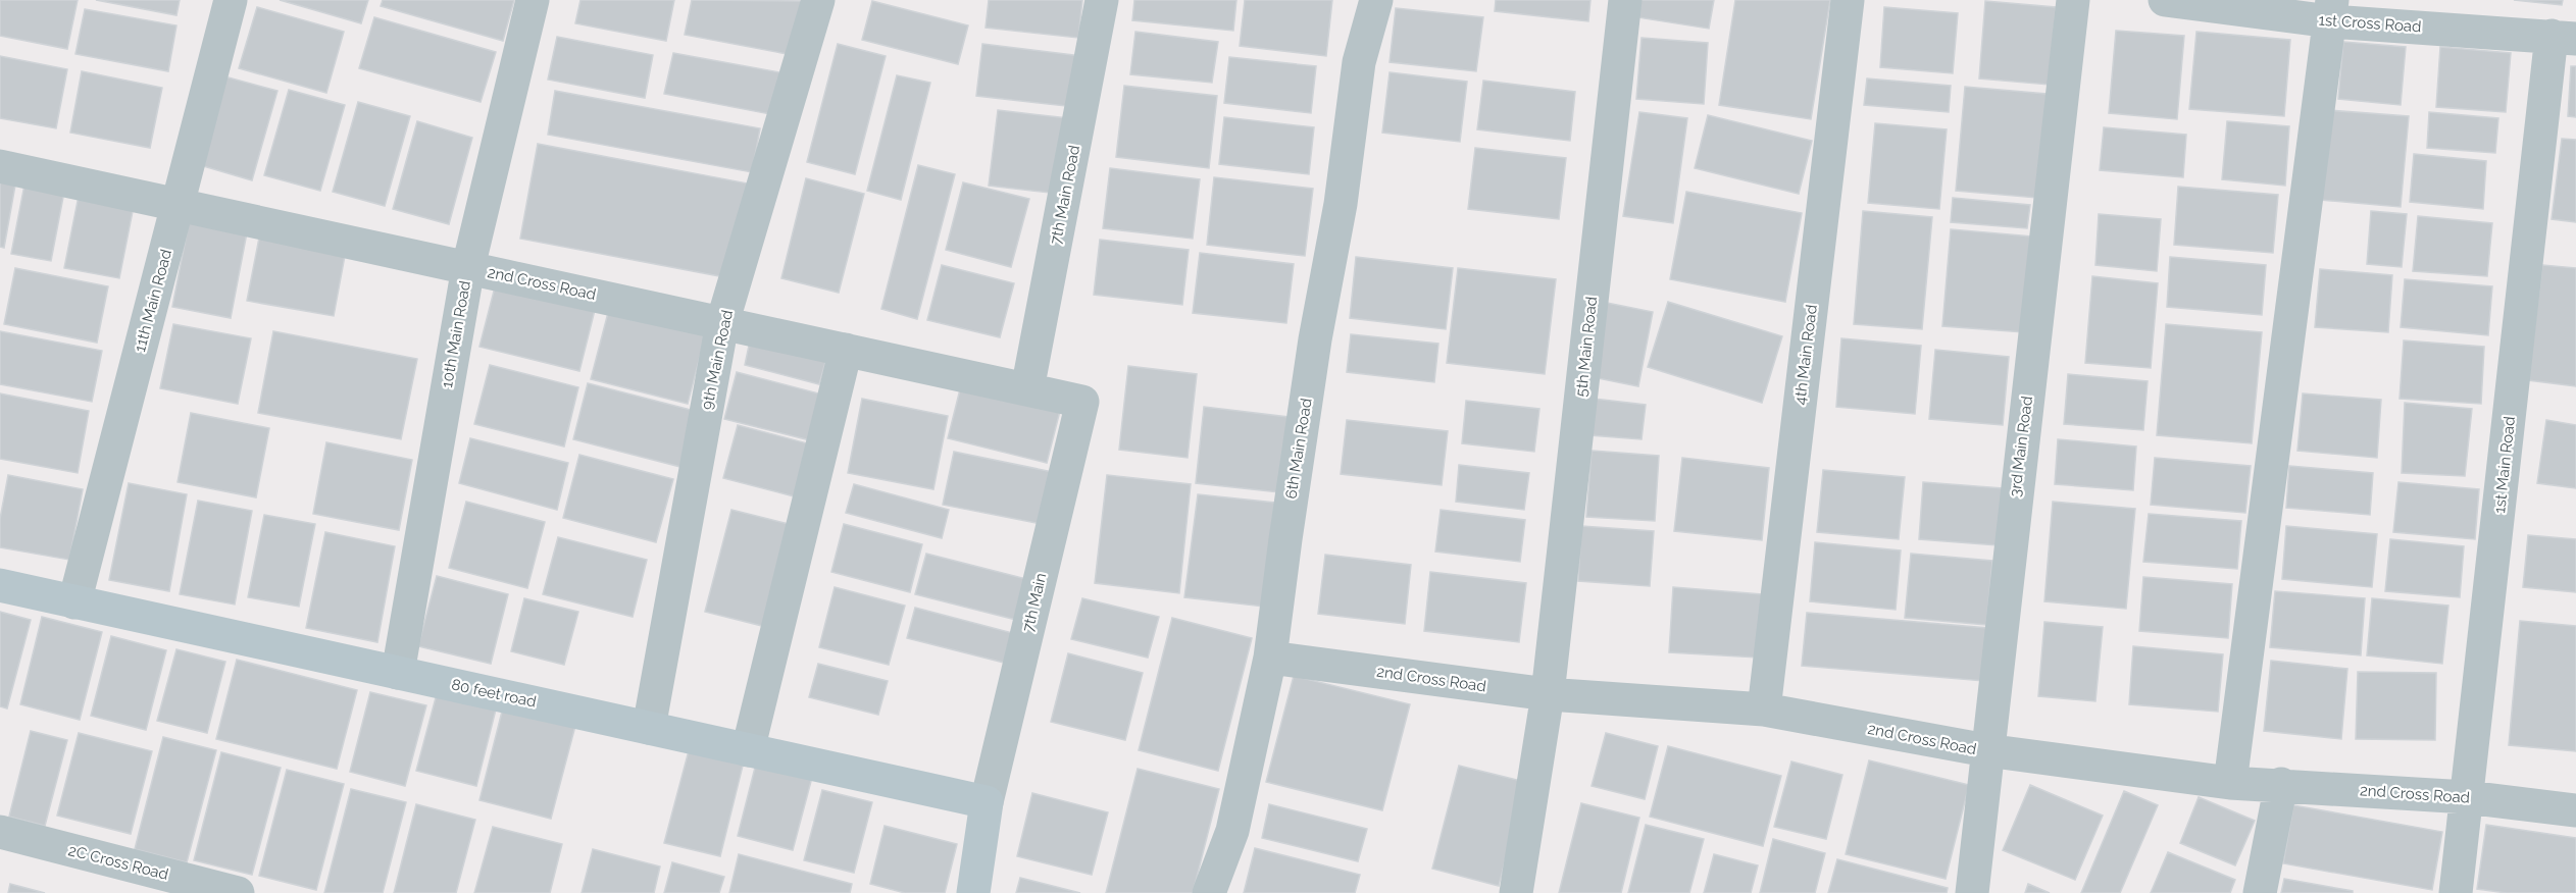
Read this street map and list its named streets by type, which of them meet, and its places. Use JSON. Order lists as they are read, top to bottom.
{
  "streets": {
    "street": [
      "1st Cross Road",
      "7th Main Road",
      "2nd Cross Road",
      "11th Main Road",
      "10th Main Road",
      "5th Main Road",
      "4th Main Road",
      "9th Main Road",
      "3rd Main Road",
      "6th Main Road",
      "1st Main Road",
      "7th Main",
      "80 feet road",
      "2C Cross Road"
    ]
  },
  "crossings": [
    ["1st Cross Road", "1st Main Road"],
    ["7th Main Road", "2nd Cross Road"],
    ["2nd Cross Road", "11th Main Road"],
    ["2nd Cross Road", "10th Main Road"],
    ["2nd Cross Road", "5th Main Road"],
    ["2nd Cross Road", "4th Main Road"],
    ["2nd Cross Road", "9th Main Road"],
    ["2nd Cross Road", "3rd Main Road"],
    ["2nd Cross Road", "6th Main Road"],
    ["2nd Cross Road", "1st Main Road"],
    ["2nd Cross Road", "7th Main"],
    ["11th Main Road", "80 feet road"],
    ["10th Main Road", "80 feet road"],
    ["9th Main Road", "80 feet road"],
    ["7th Main", "80 feet road"]
  ]
}
